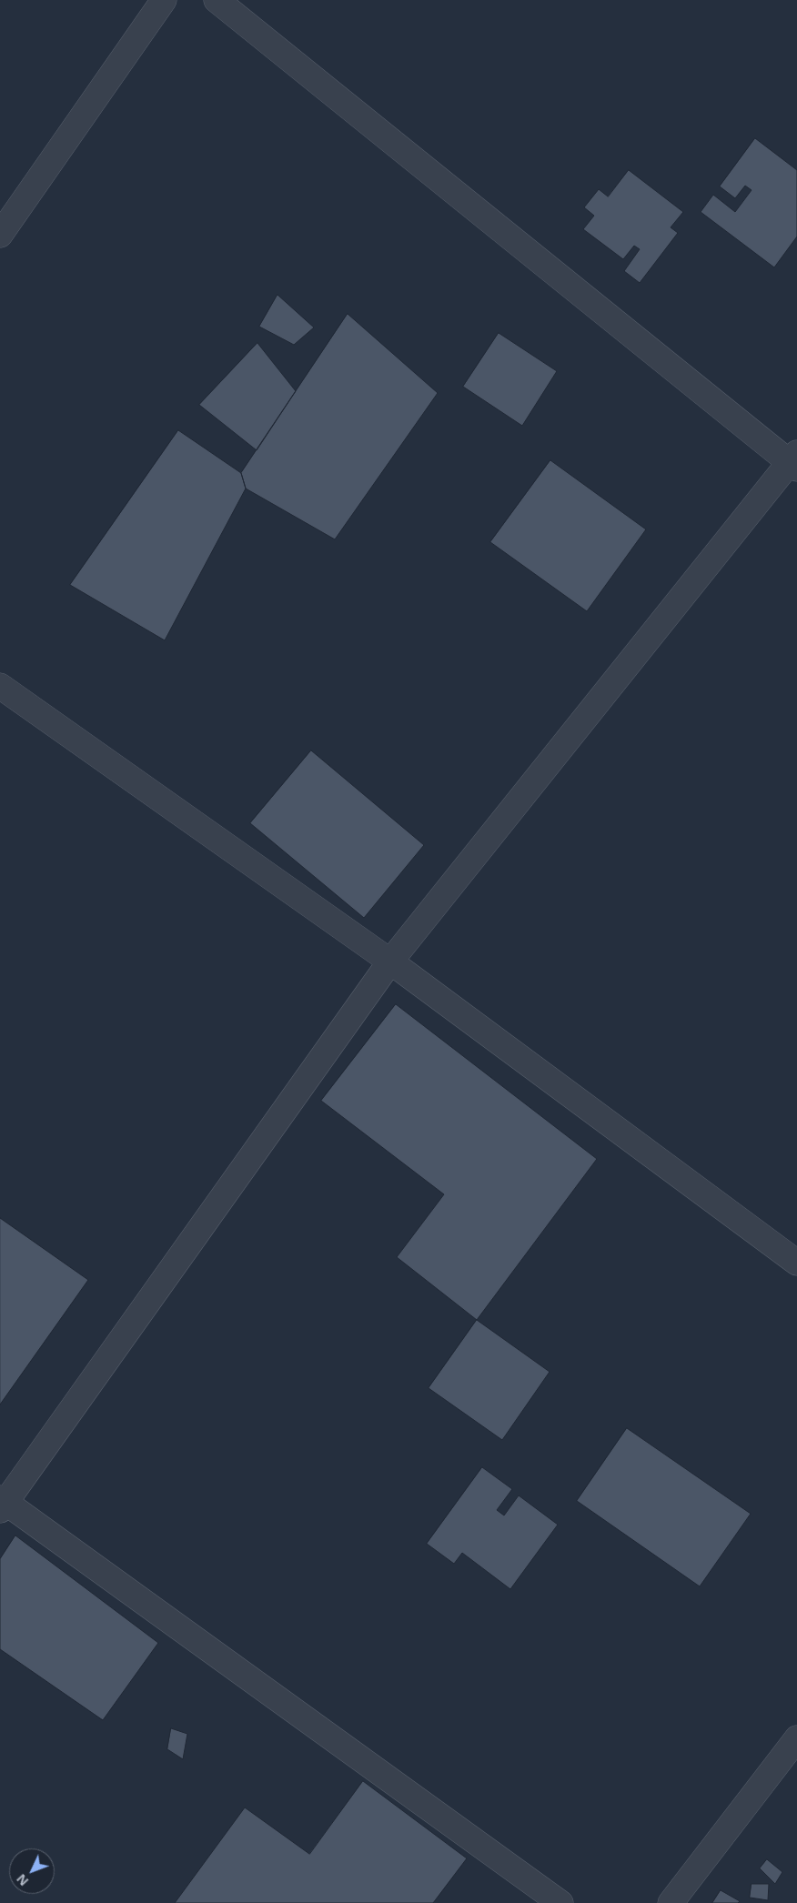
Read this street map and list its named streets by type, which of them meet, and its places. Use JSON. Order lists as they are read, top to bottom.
{
  "north": "bottom left"
}
